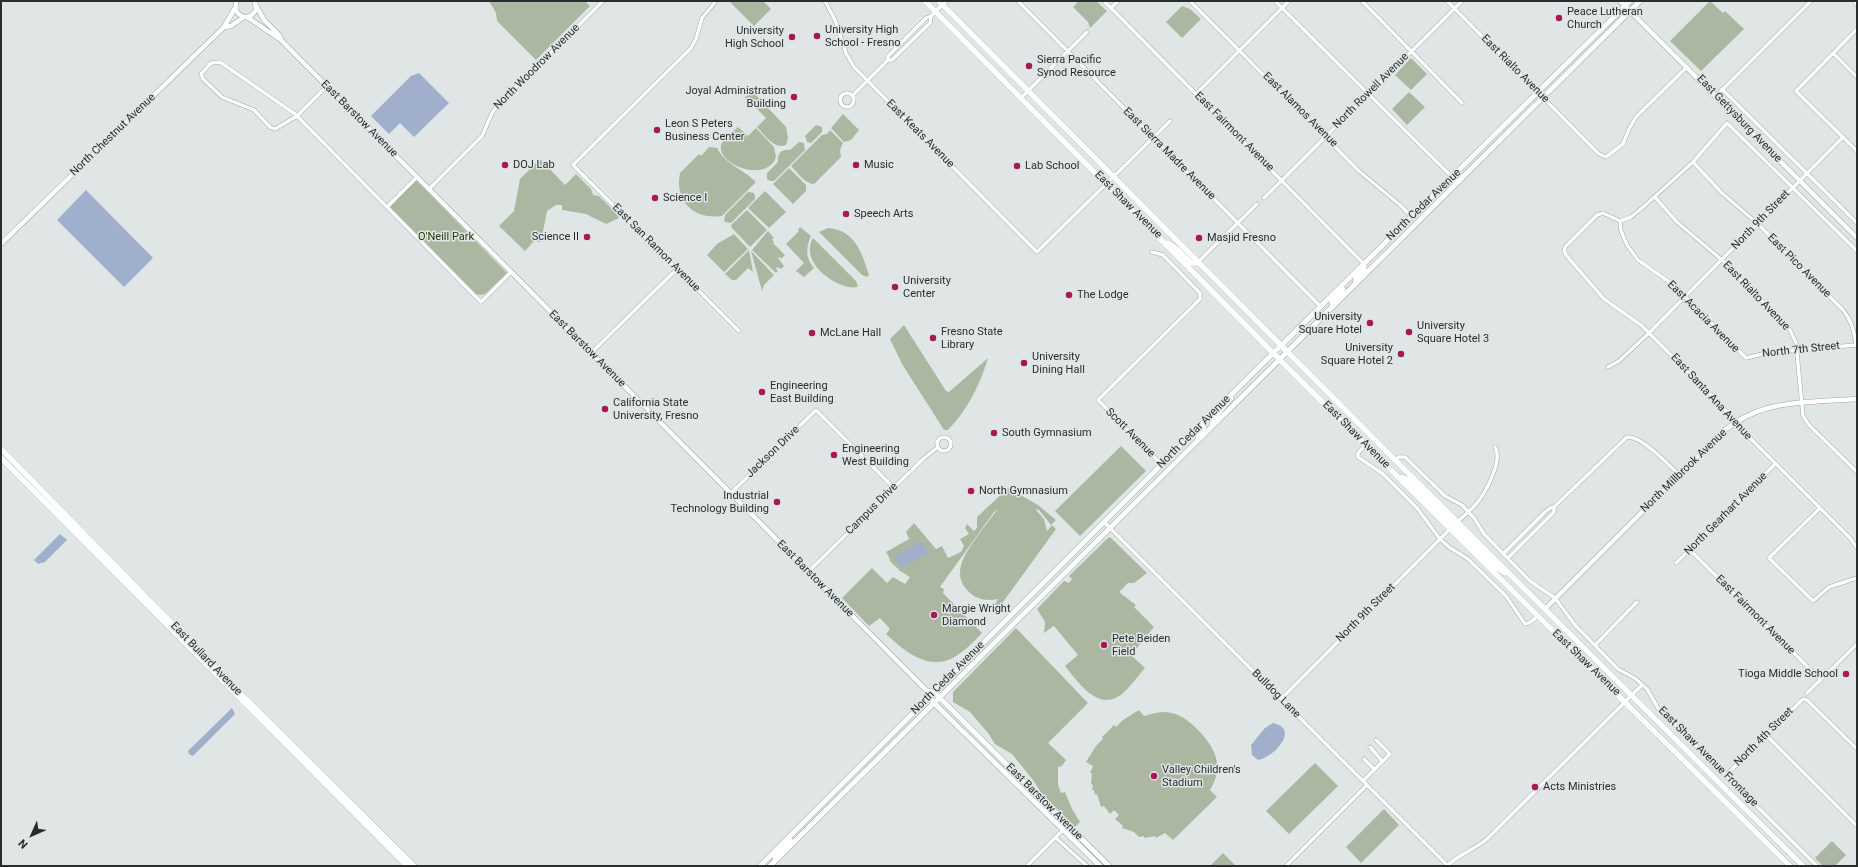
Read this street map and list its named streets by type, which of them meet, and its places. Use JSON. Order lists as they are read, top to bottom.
{
  "streets": {
    "main road": [
      "East Barstow Avenue",
      "East Shaw Avenue",
      "North Cedar Avenue",
      "East Bullard Avenue"
    ],
    "street": [
      "North Woodrow Avenue",
      "East Rialto Avenue",
      "North Rowell Avenue",
      "East Alamos Avenue",
      "East Gettysburg Avenue",
      "East Fairmont Avenue",
      "East Keats Avenue",
      "North Chestnut Avenue",
      "East Sierra Madre Avenue",
      "North 9th Street",
      "East San Ramon Avenue",
      "East Pico Avenue",
      "East Acacia Avenue",
      "North 7th Street",
      "East Santa Ana Avenue",
      "Scott Avenue",
      "Jackson Drive",
      "North Millbrook Avenue",
      "Campus Drive",
      "North Gearhart Avenue",
      "Bulldog Lane",
      "North 4th Street",
      "East Shaw Avenue Frontage"
    ]
  },
  "crossings": [
    ["North Woodrow Avenue", "East Barstow Avenue"],
    ["East Rialto Avenue", "North Rowell Avenue"],
    ["East Rialto Avenue", "East Gettysburg Avenue"],
    ["East Rialto Avenue", "North Cedar Avenue"],
    ["East Rialto Avenue", "North 9th Street"],
    ["East Rialto Avenue", "North 7th Street"],
    ["East Rialto Avenue", "North Millbrook Avenue"],
    ["North Rowell Avenue", "East Alamos Avenue"],
    ["North Rowell Avenue", "East Fairmont Avenue"],
    ["East Alamos Avenue", "North Cedar Avenue"],
    ["East Barstow Avenue", "North Chestnut Avenue"],
    ["East Barstow Avenue", "North Cedar Avenue"],
    ["East Barstow Avenue", "Jackson Drive"],
    ["East Barstow Avenue", "Campus Drive"],
    ["East Gettysburg Avenue", "North Cedar Avenue"],
    ["East Gettysburg Avenue", "North 9th Street"],
    ["East Fairmont Avenue", "North Cedar Avenue"],
    ["East Fairmont Avenue", "North Gearhart Avenue"],
    ["East Keats Avenue", "East Shaw Avenue"],
    ["East Sierra Madre Avenue", "North Cedar Avenue"],
    ["East Shaw Avenue", "North Cedar Avenue"],
    ["East Shaw Avenue", "North 9th Street"],
    ["East Shaw Avenue", "North Millbrook Avenue"],
    ["East Shaw Avenue", "East Shaw Avenue Frontage"],
    ["North Cedar Avenue", "Scott Avenue"],
    ["North Cedar Avenue", "Bulldog Lane"],
    ["North 9th Street", "East Pico Avenue"],
    ["North 9th Street", "East Acacia Avenue"],
    ["North 9th Street", "East Santa Ana Avenue"],
    ["North 9th Street", "Bulldog Lane"],
    ["East Pico Avenue", "North 7th Street"],
    ["East Acacia Avenue", "North 7th Street"],
    ["East Acacia Avenue", "East Santa Ana Avenue"],
    ["East Santa Ana Avenue", "North Millbrook Avenue"],
    ["East Santa Ana Avenue", "North Gearhart Avenue"],
    ["Jackson Drive", "Campus Drive"],
    ["North Millbrook Avenue", "East Shaw Avenue Frontage"],
    ["North 4th Street", "East Shaw Avenue Frontage"]
  ],
  "parks": ["O'Neill Park"],
  "places": [
    "Peace Lutheran Church",
    "University High School - Fresno",
    "University High School",
    "Sierra Pacific Synod Resource",
    "Joyal Administration Building",
    "Leon S Peters Business Center",
    "DOJ Lab",
    "Music",
    "Lab School",
    "Science I",
    "Speech Arts",
    "Science II",
    "Masjid Fresno",
    "University Center",
    "The Lodge",
    "University Square Hotel",
    "University Square Hotel 3",
    "McLane Hall",
    "Fresno State Library",
    "University Square Hotel 2",
    "University Dining Hall",
    "Engineering East Building",
    "California State University, Fresno",
    "South Gymnasium",
    "Engineering West Building",
    "North Gymnasium",
    "Industrial Technology Building",
    "Margie Wright Diamond",
    "Pete Beiden Field",
    "Tioga Middle School",
    "Valley Children's Stadium",
    "Acts Ministries"
  ],
  "north": "bottom left"
}
